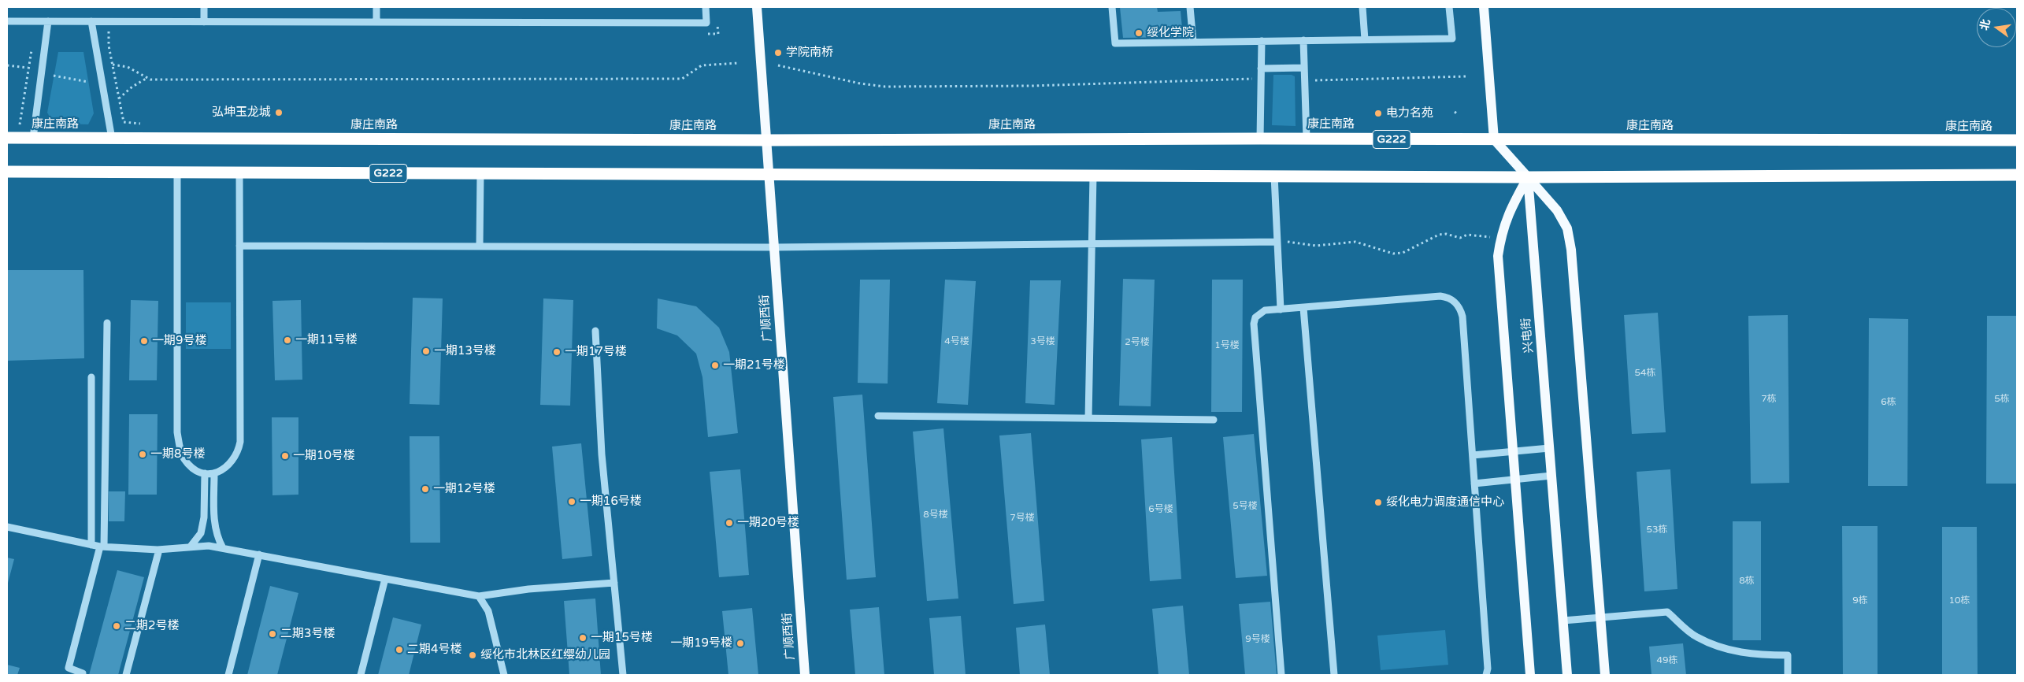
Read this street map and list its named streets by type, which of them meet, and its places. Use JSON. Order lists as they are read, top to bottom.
{
  "streets": {
    "highway": ["康庄南路", "G222"],
    "main road": ["广顺西街", "兴电街"]
  },
  "crossings": [
    ["康庄南路", "广顺西街"],
    ["G222", "广顺西街"],
    ["G222", "兴电街"]
  ],
  "places": [
    "绥化学院",
    "学院南桥",
    "弘坤玉龙城",
    "电力名苑",
    "一期11号楼",
    "一期9号楼",
    "一期13号楼",
    "一期17号楼",
    "一期21号楼",
    "一期8号楼",
    "一期10号楼",
    "一期12号楼",
    "一期16号楼",
    "绥化电力调度通信中心",
    "一期20号楼",
    "二期2号楼",
    "二期3号楼",
    "一期15号楼",
    "一期19号楼",
    "二期4号楼",
    "绥化市北林区红缨幼儿园"
  ],
  "house_numbers": [
    "4号楼",
    "3号楼",
    "2号楼",
    "1号楼",
    "54栋",
    "7栋",
    "5栋",
    "6栋",
    "5号楼",
    "6号楼",
    "8号楼",
    "7号楼",
    "53栋",
    "8栋",
    "9栋",
    "10栋",
    "9号楼",
    "49栋"
  ],
  "north": "left"
}
